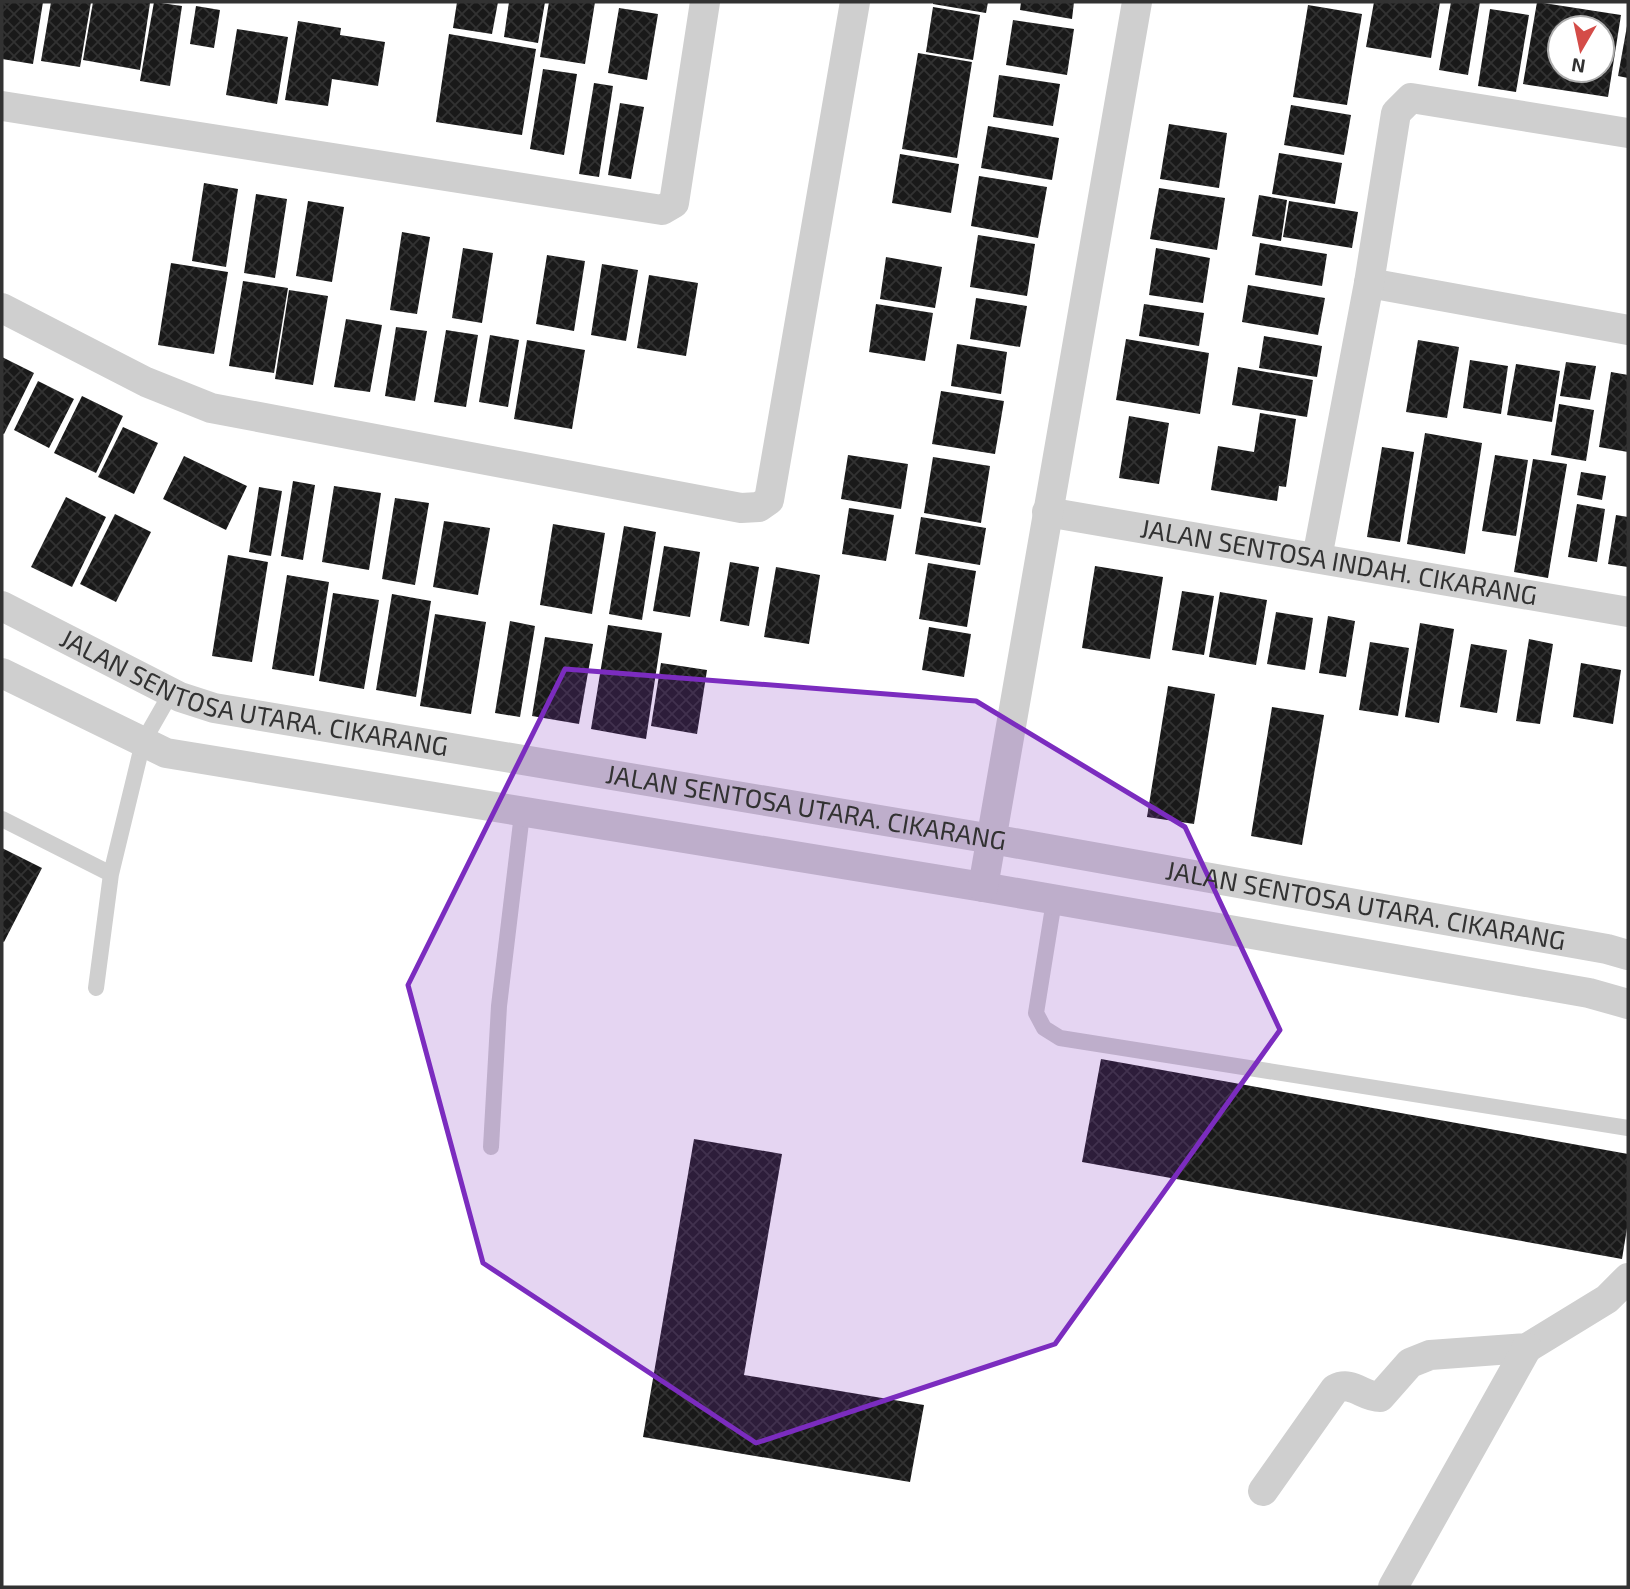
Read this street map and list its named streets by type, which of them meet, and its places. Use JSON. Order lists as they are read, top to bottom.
{
  "streets": {
    "street": ["JALAN SENTOSA INDAH. CIKARANG", "JALAN SENTOSA UTARA. CIKARANG"]
  },
  "north": "bottom"
}
